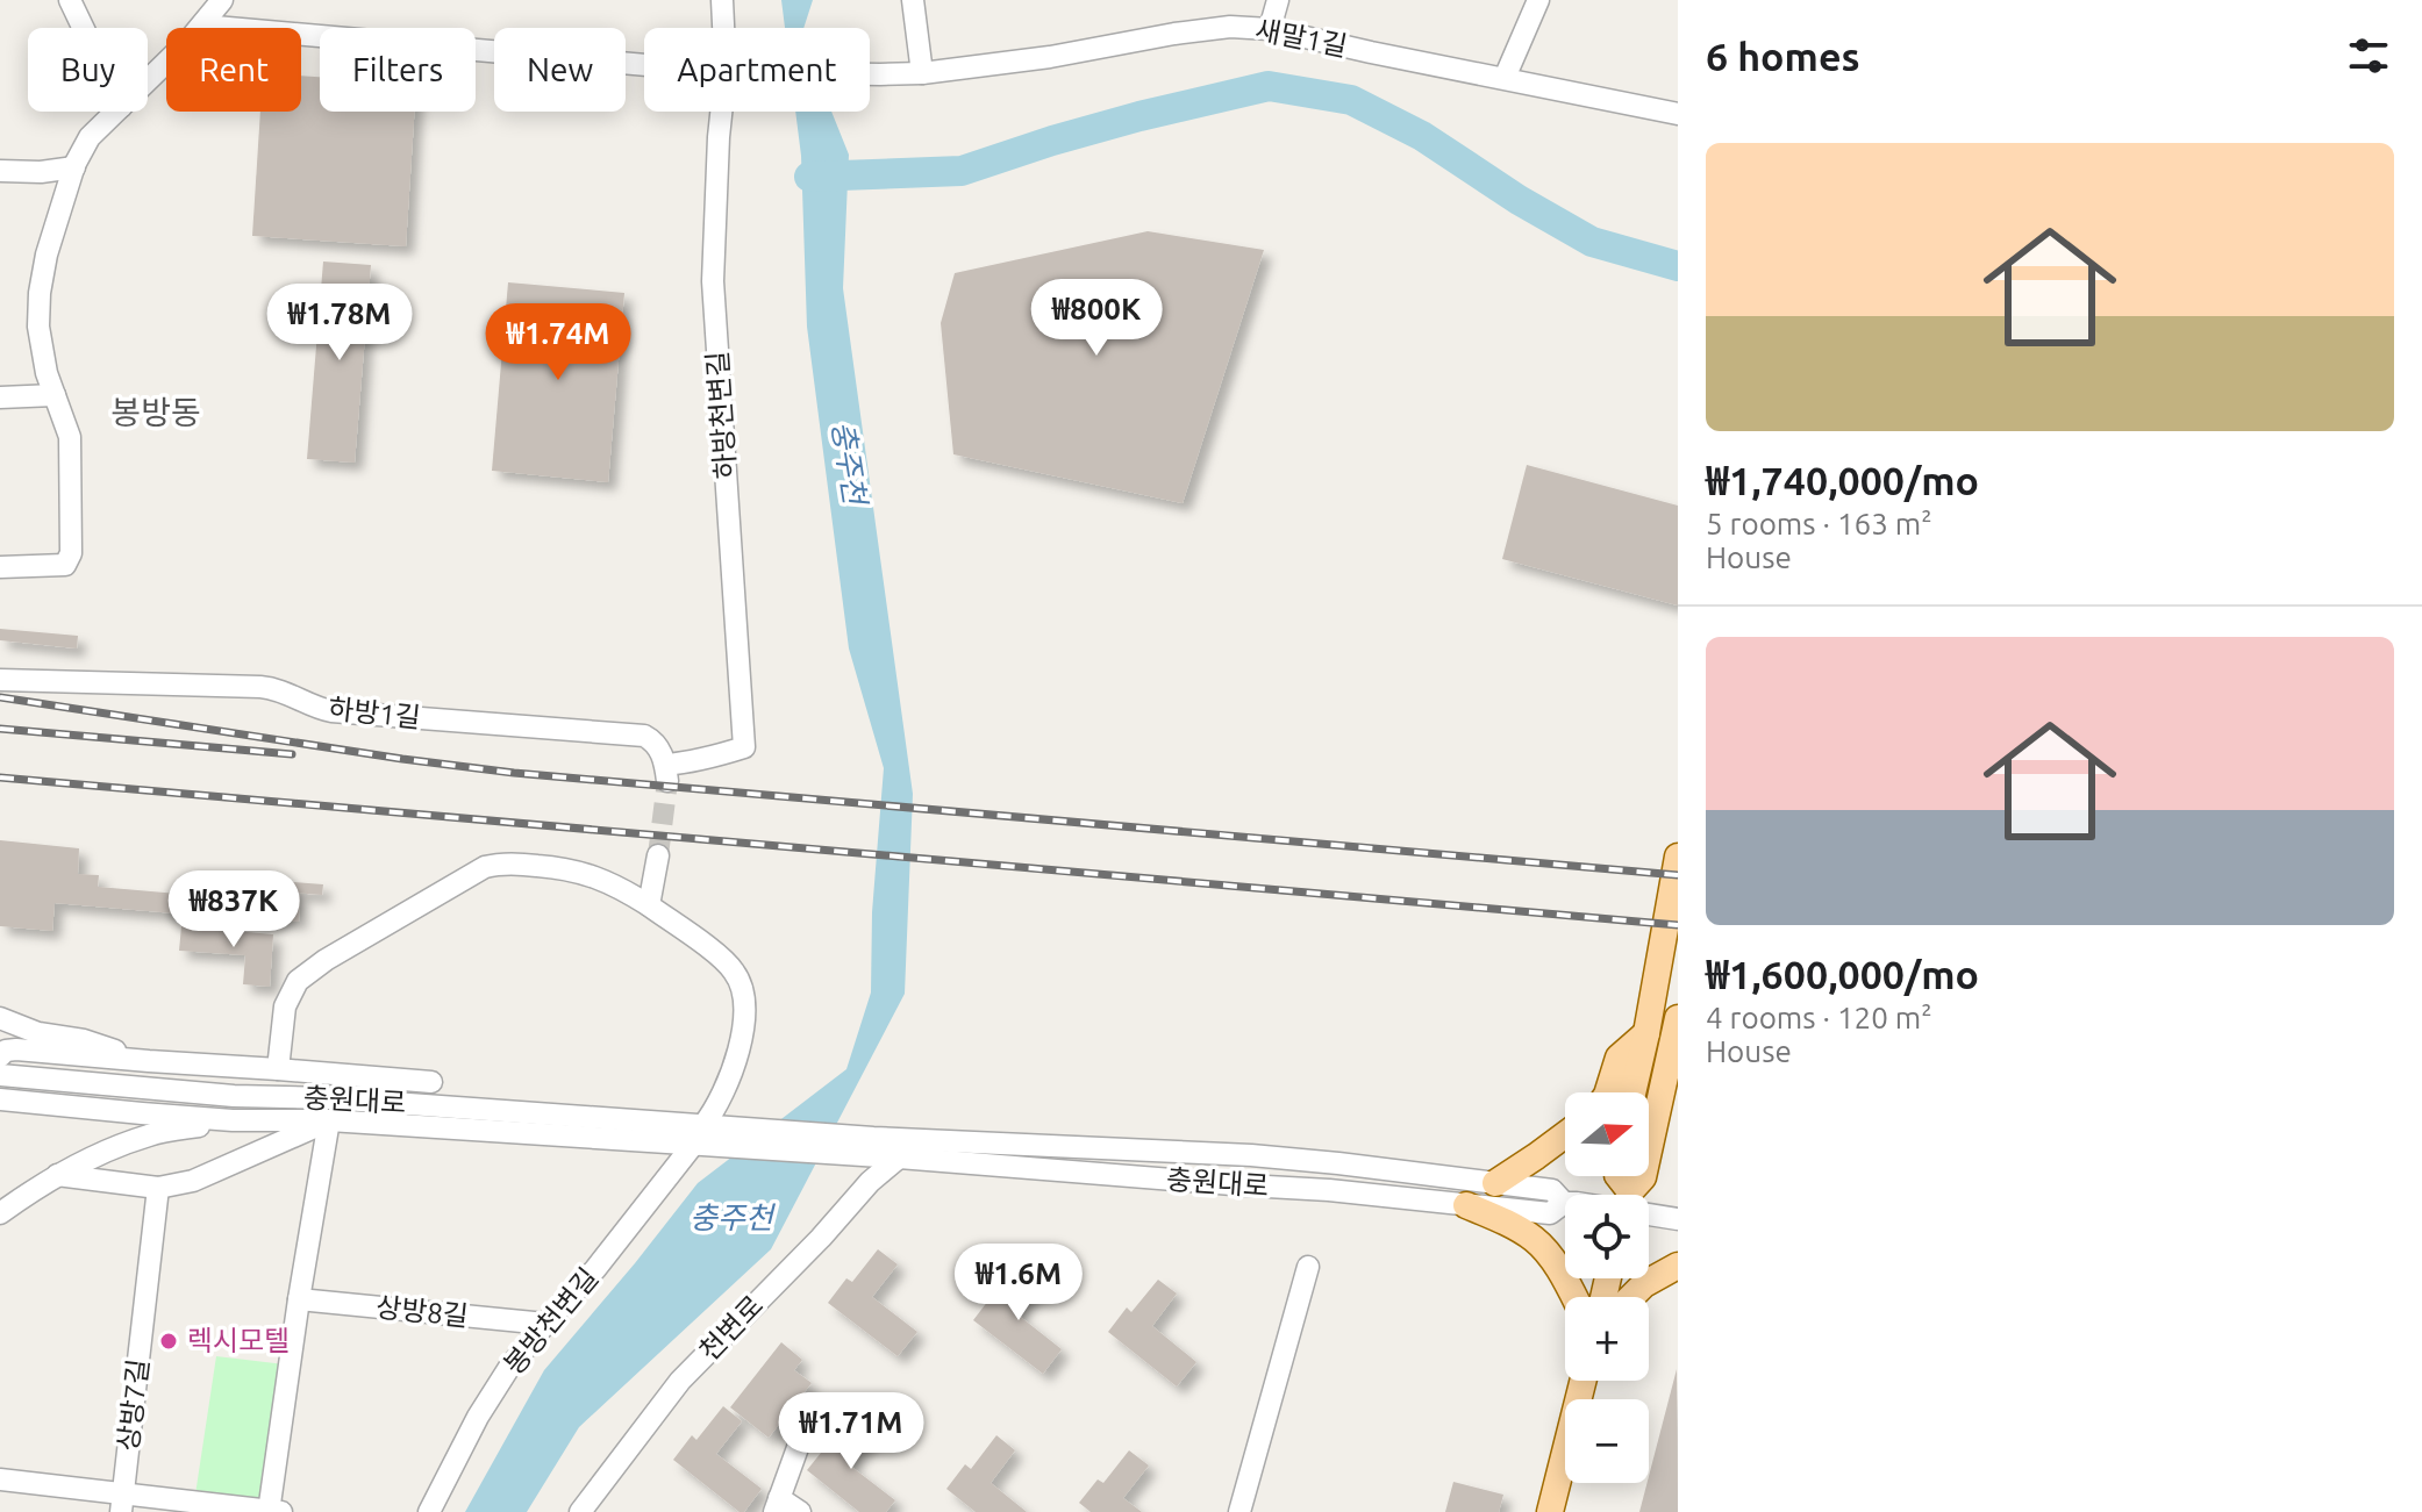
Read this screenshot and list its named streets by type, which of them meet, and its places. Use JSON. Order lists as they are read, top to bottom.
{
  "streets": {
    "street": [
      "새말1길",
      "하방천변길",
      "하방1길",
      "충원대로",
      "상방8길",
      "봉방천변길",
      "천변로",
      "상방7길"
    ]
  },
  "crossings": [
    ["하방천변길", "하방1길"],
    ["충원대로", "봉방천변길"],
    ["충원대로", "천변로"],
    ["상방8길", "봉방천변길"]
  ],
  "districts": ["봉방동"],
  "water": ["충주천"],
  "places": ["렉시모텔"],
  "north": "right",
  "page": {
    "heading": "6 homes",
    "chip": [
      "Buy",
      "Rent",
      "Filters",
      "New",
      "Apartment"
    ],
    "list": [
      {
        "name": "₩1,740,000/mo",
        "note": "5 rooms · 163 m² · House"
      },
      {
        "name": "₩1,600,000/mo",
        "note": "4 rooms · 120 m² · House"
      }
    ],
    "price": [
      "₩800K",
      "₩1.78M",
      "₩1.74M",
      "₩837K",
      "₩1.6M",
      "₩1.71M"
    ],
    "map_buttons": ["+", "−"]
  }
}
